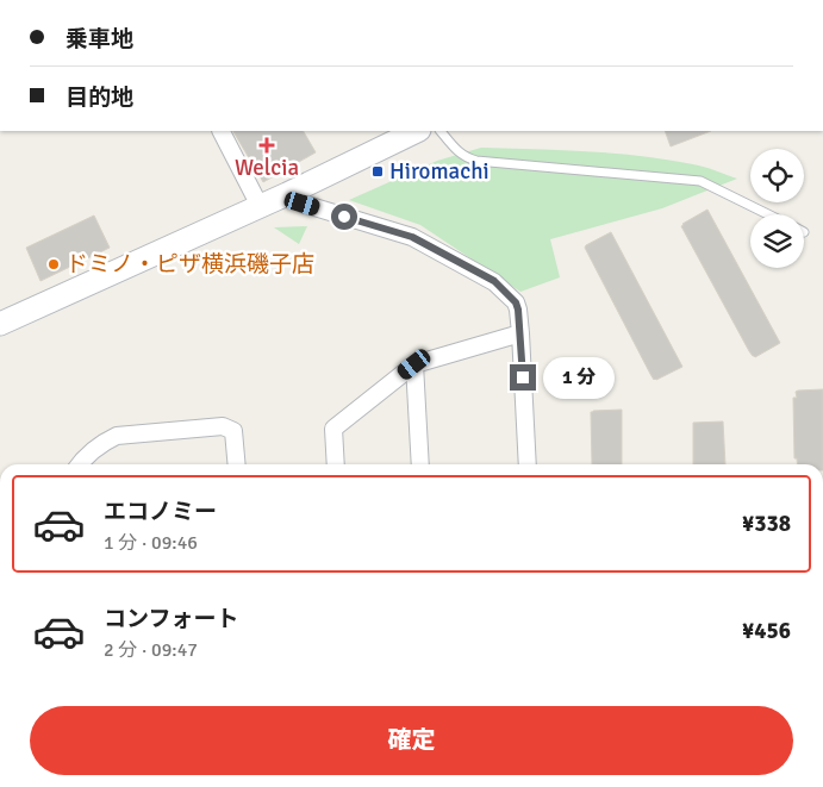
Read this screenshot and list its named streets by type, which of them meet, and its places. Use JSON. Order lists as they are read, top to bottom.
{
  "places": {
    "health": ["Welcia"],
    "transit": ["Hiromachi"],
    "other": ["ドミノ・ピザ横浜磯子店"]
  },
  "page": {
    "banner": ["乗車地", "目的地"],
    "bubble": "1 分",
    "list": [
      {
        "name": "エコノミー",
        "note": "1 分 · 09:46",
        "value": "¥338"
      },
      {
        "name": "コンフォート",
        "note": "2 分 · 09:47",
        "value": "¥456"
      }
    ],
    "buttons": "確定"
  }
}
